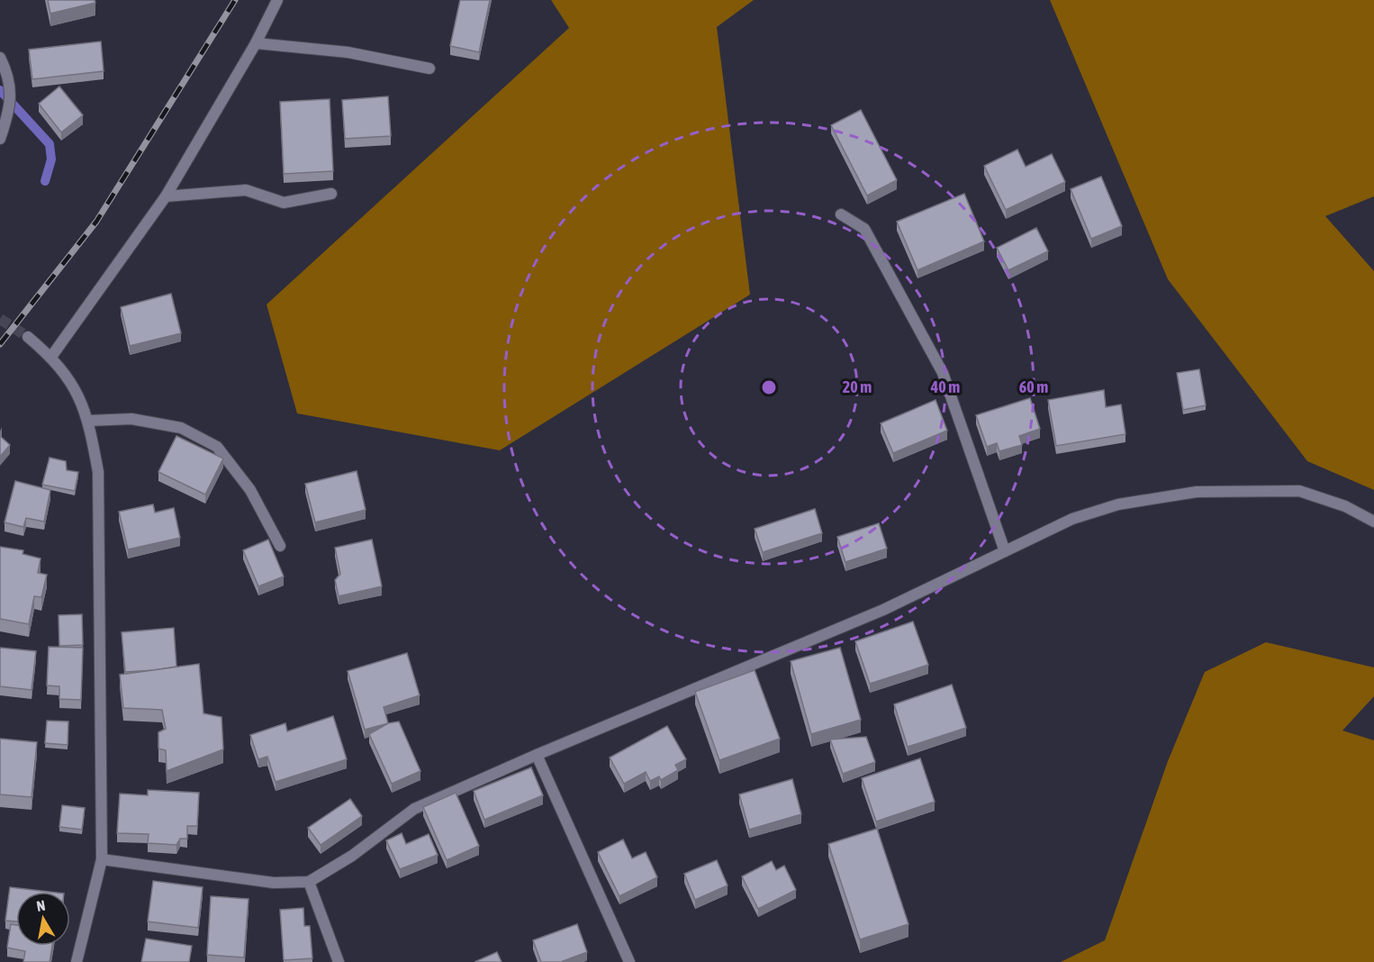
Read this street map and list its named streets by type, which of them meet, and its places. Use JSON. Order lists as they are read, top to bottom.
{
  "north": "top",
  "rings": ["20 m", "40 m", "60 m"]
}
